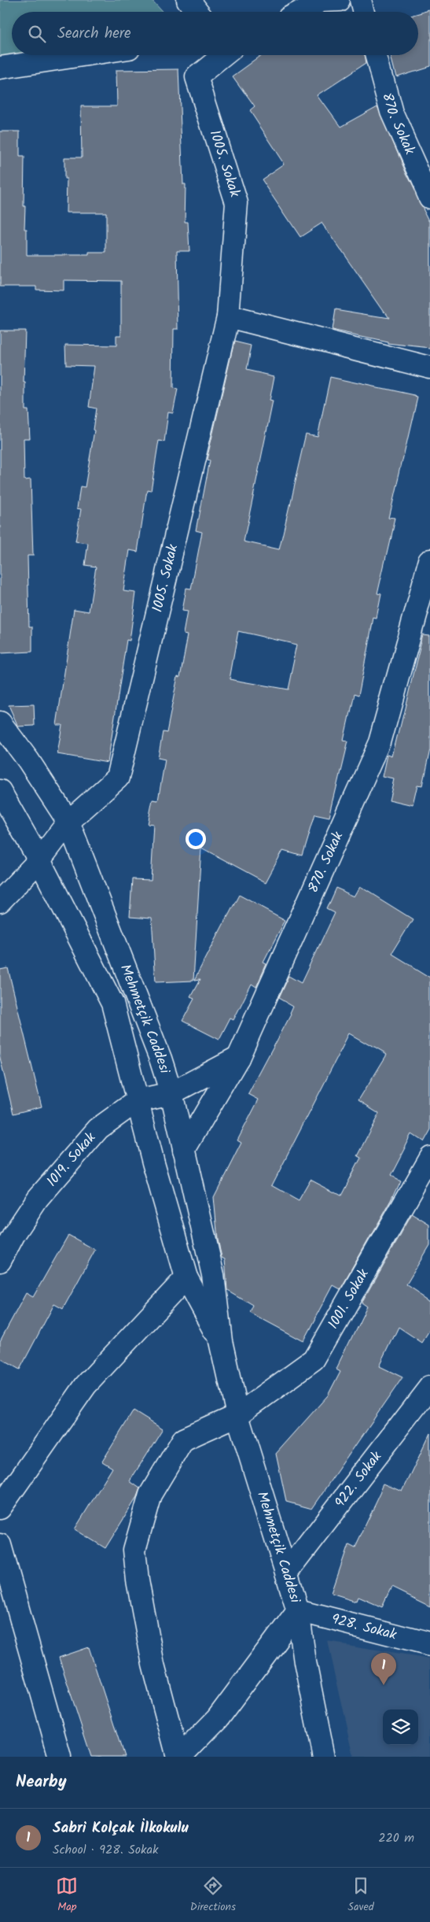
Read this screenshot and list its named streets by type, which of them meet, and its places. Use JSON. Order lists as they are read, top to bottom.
{
  "streets": {
    "street": [
      "870. Sokak",
      "1005. Sokak",
      "Mehmetçik Caddesi",
      "1019. Sokak",
      "1001. Sokak",
      "922. Sokak",
      "928. Sokak"
    ]
  },
  "crossings": [
    ["870. Sokak", "Mehmetçik Caddesi"],
    ["870. Sokak", "1019. Sokak"],
    ["1005. Sokak", "Mehmetçik Caddesi"],
    ["Mehmetçik Caddesi", "1019. Sokak"],
    ["Mehmetçik Caddesi", "1001. Sokak"],
    ["Mehmetçik Caddesi", "922. Sokak"],
    ["Mehmetçik Caddesi", "928. Sokak"]
  ],
  "page": {
    "search": "Search here",
    "pins": "1",
    "heading": "Nearby",
    "list": [
      {
        "mark": "1",
        "name": "Sabri Kolçak İlkokulu",
        "note": "School · 928. Sokak",
        "value": "220 m"
      }
    ],
    "nav": ["Map", "Directions", "Saved"]
  }
}
